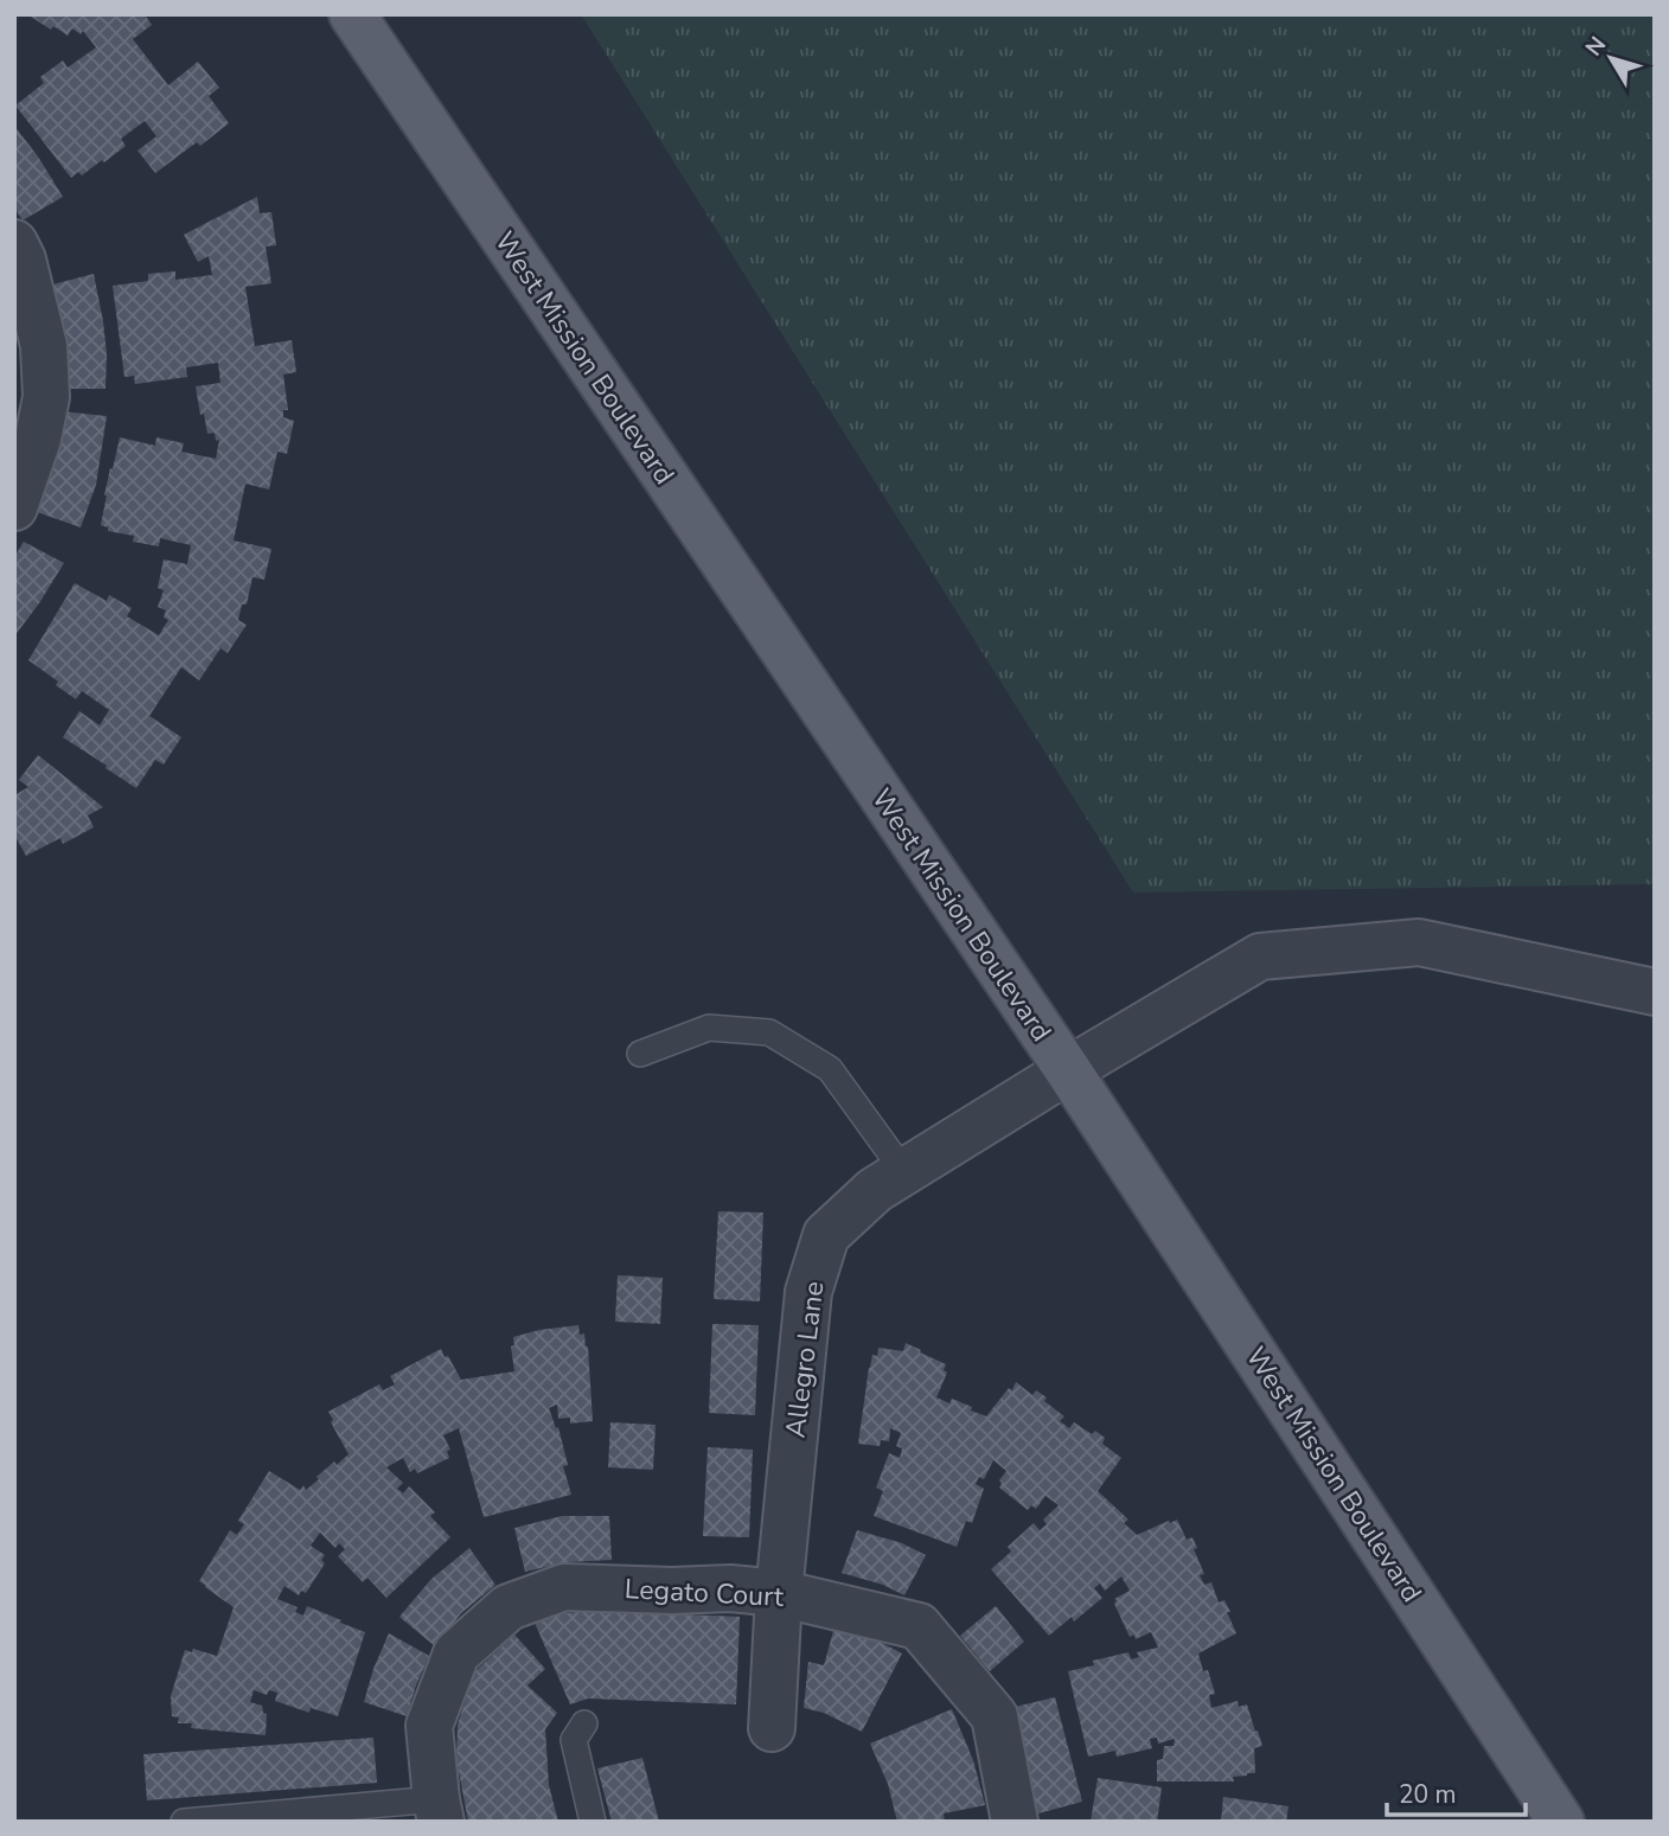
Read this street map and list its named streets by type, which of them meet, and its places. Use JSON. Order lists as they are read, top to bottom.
{
  "streets": {
    "main road": ["West Mission Boulevard"],
    "street": ["Allegro Lane", "Legato Court"]
  },
  "crossings": [
    ["West Mission Boulevard", "Allegro Lane"],
    ["Allegro Lane", "Legato Court"]
  ],
  "scale_bar": "20 m",
  "north": "top left"
}
